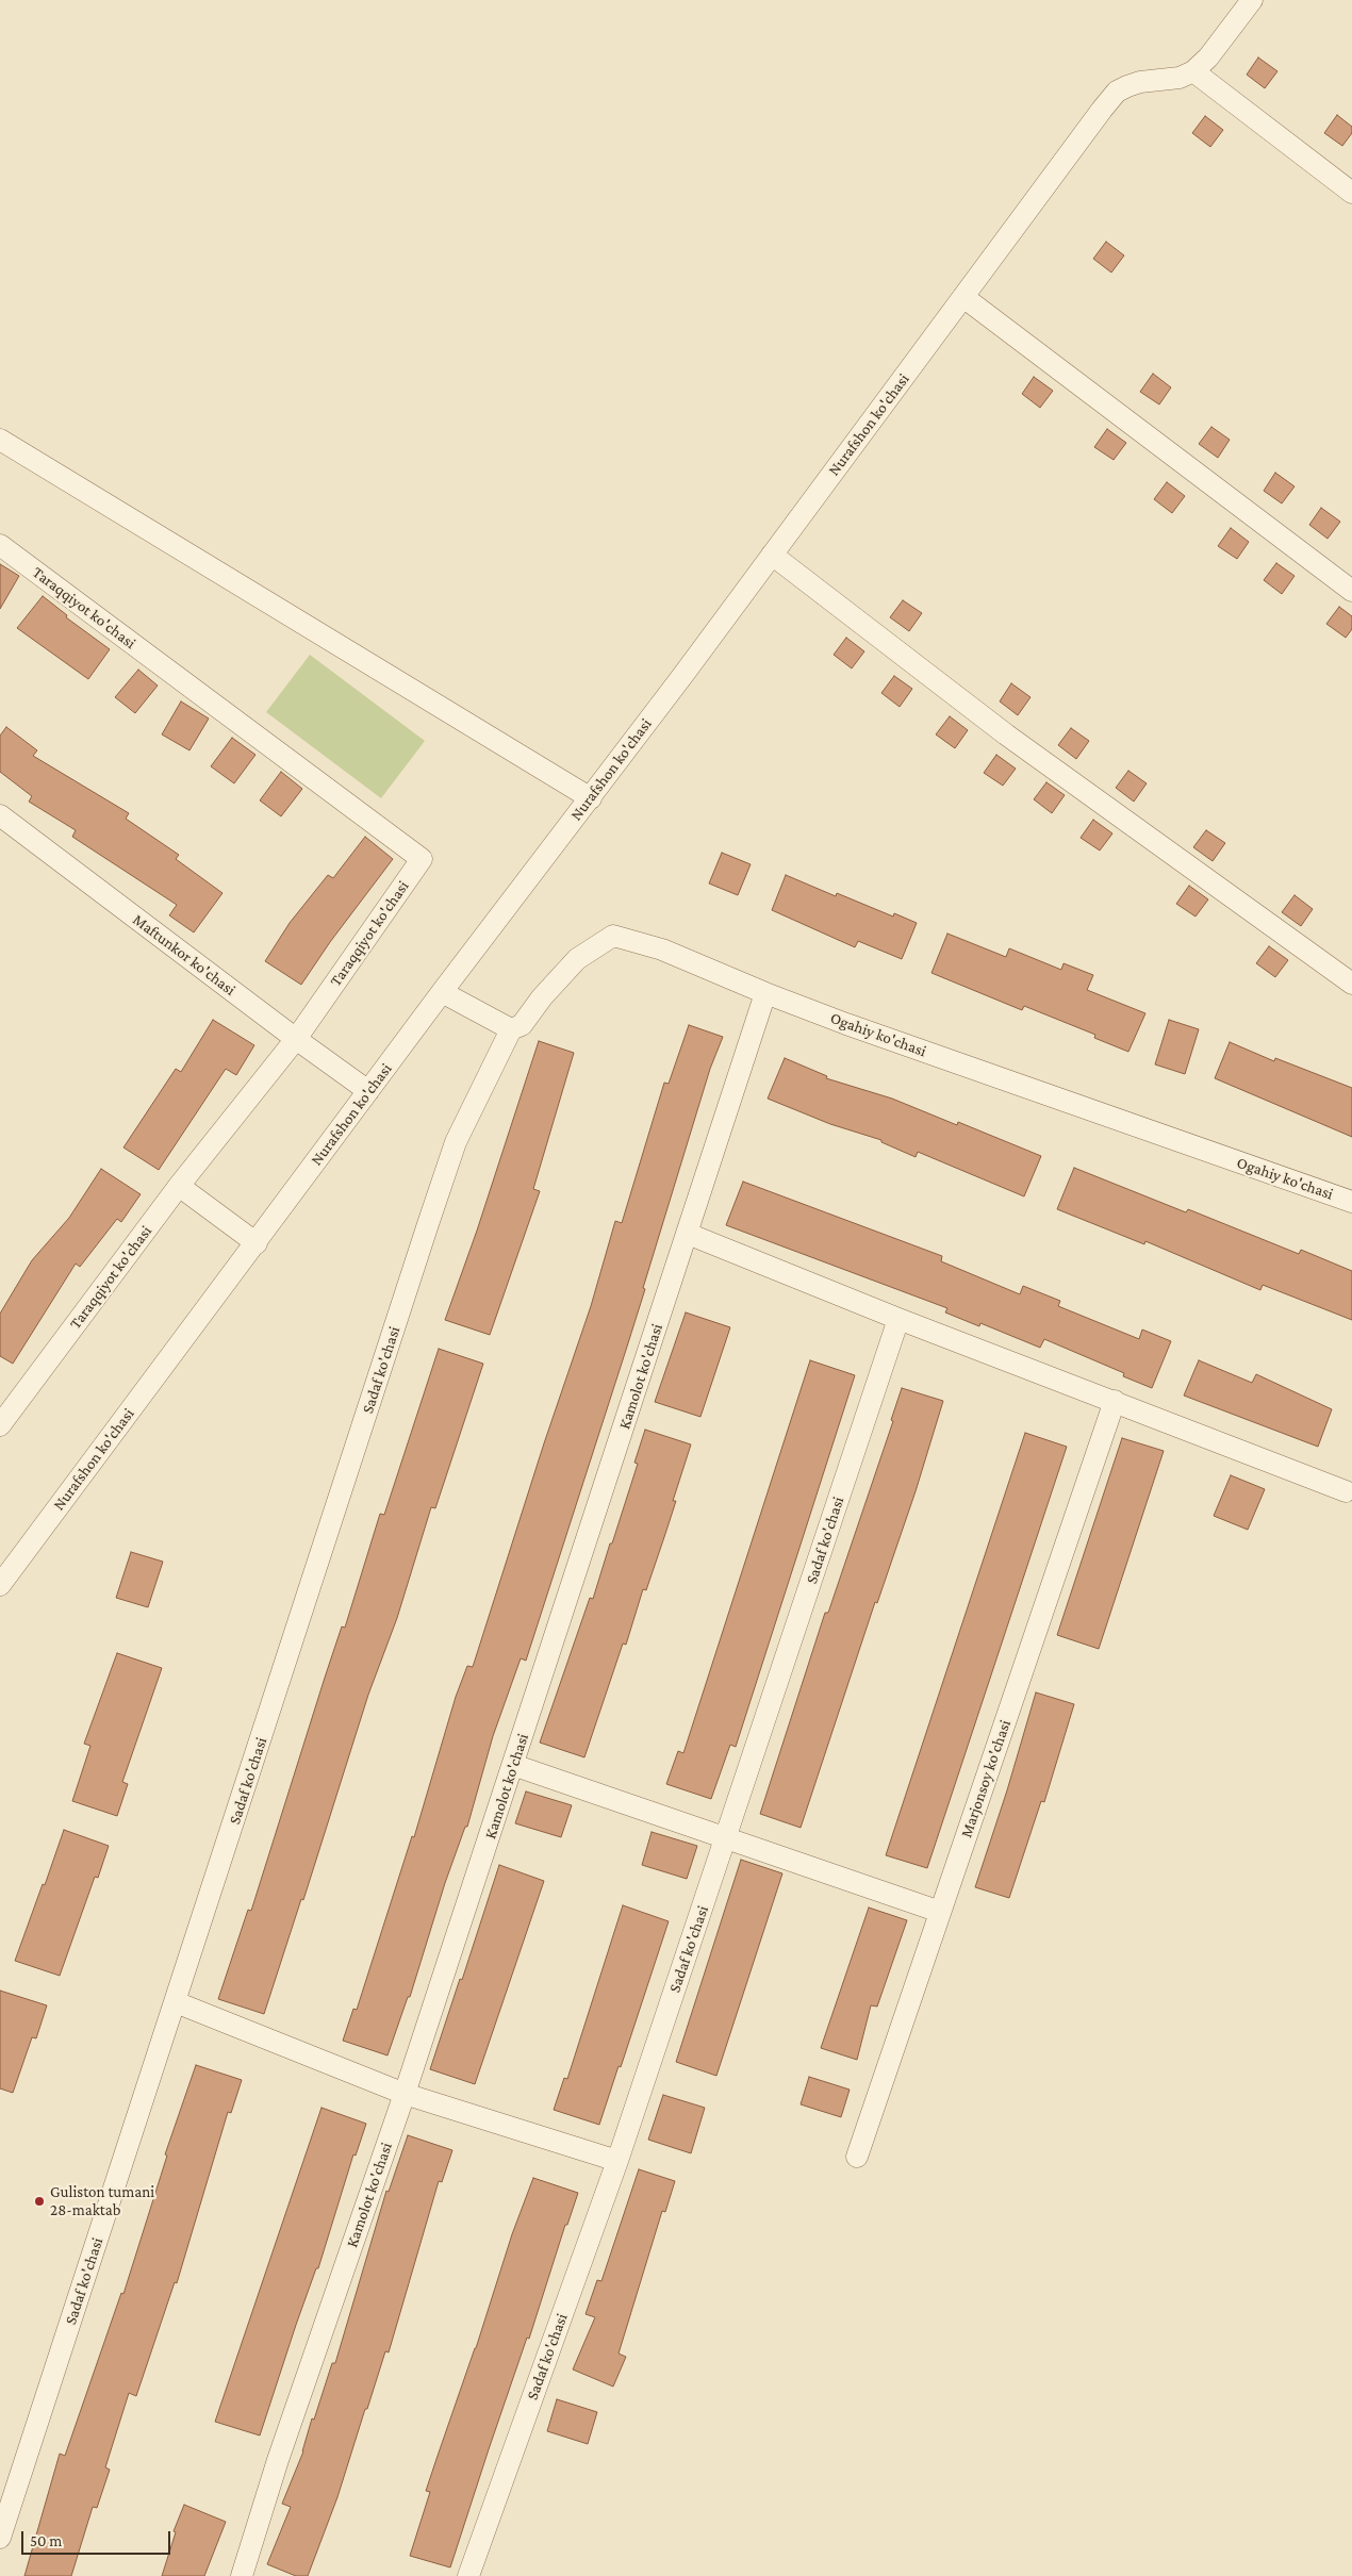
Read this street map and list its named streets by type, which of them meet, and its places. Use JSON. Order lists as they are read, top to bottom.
{
  "streets": {
    "street": [
      "Nurafshon ko'chasi",
      "Taraqqiyot ko'chasi",
      "Maftunkor ko'chasi",
      "Ogahiy ko'chasi",
      "Sadaf ko'chasi",
      "Kamolot ko'chasi",
      "Marjonsoy ko'chasi"
    ]
  },
  "crossings": [
    ["Nurafshon ko'chasi", "Maftunkor ko'chasi"],
    ["Taraqqiyot ko'chasi", "Maftunkor ko'chasi"],
    ["Ogahiy ko'chasi", "Sadaf ko'chasi"],
    ["Ogahiy ko'chasi", "Kamolot ko'chasi"]
  ],
  "places": ["Guliston tumani 28-maktab"],
  "scale_bar": "50 m"
}
